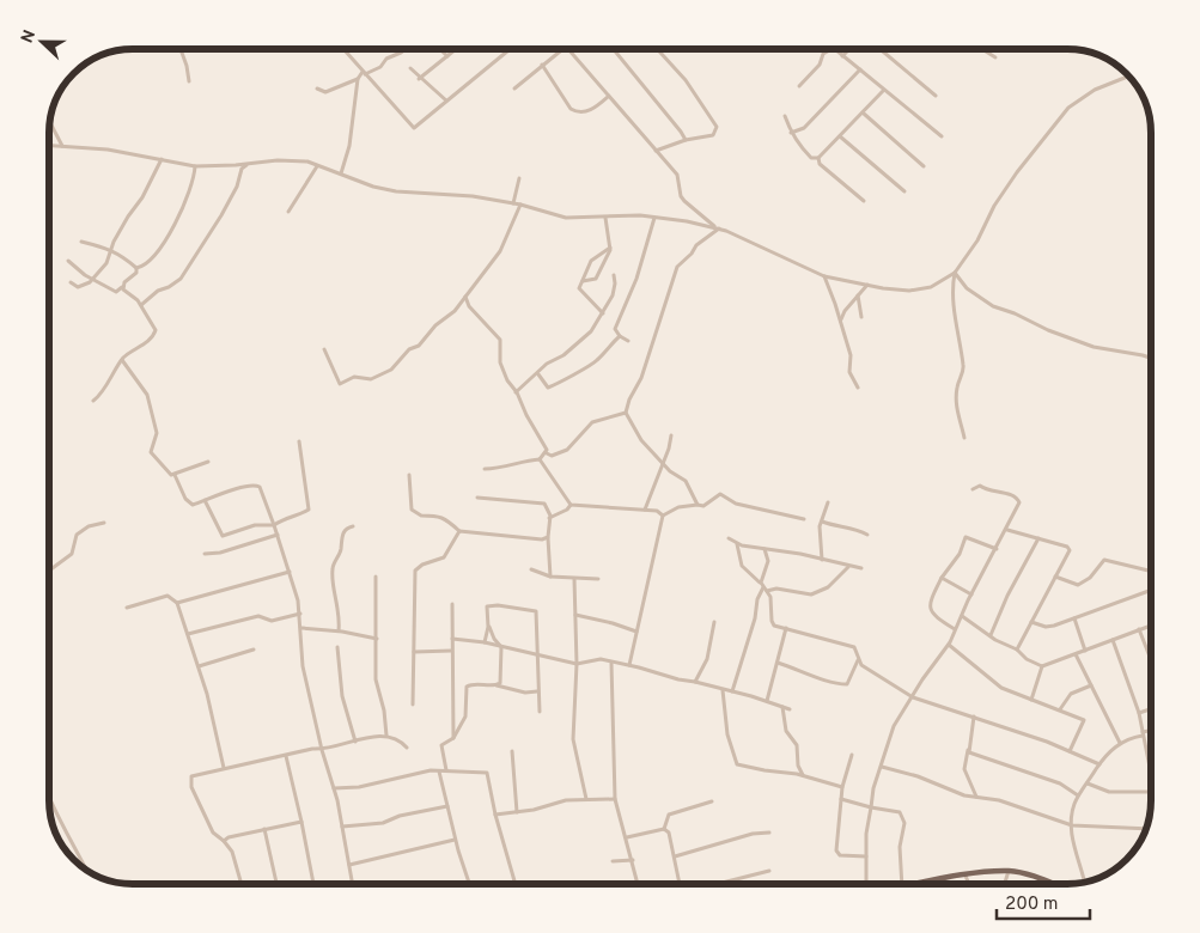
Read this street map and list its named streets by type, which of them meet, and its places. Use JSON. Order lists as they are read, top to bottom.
{
  "scale_bar": "200 m",
  "north": "left"
}
